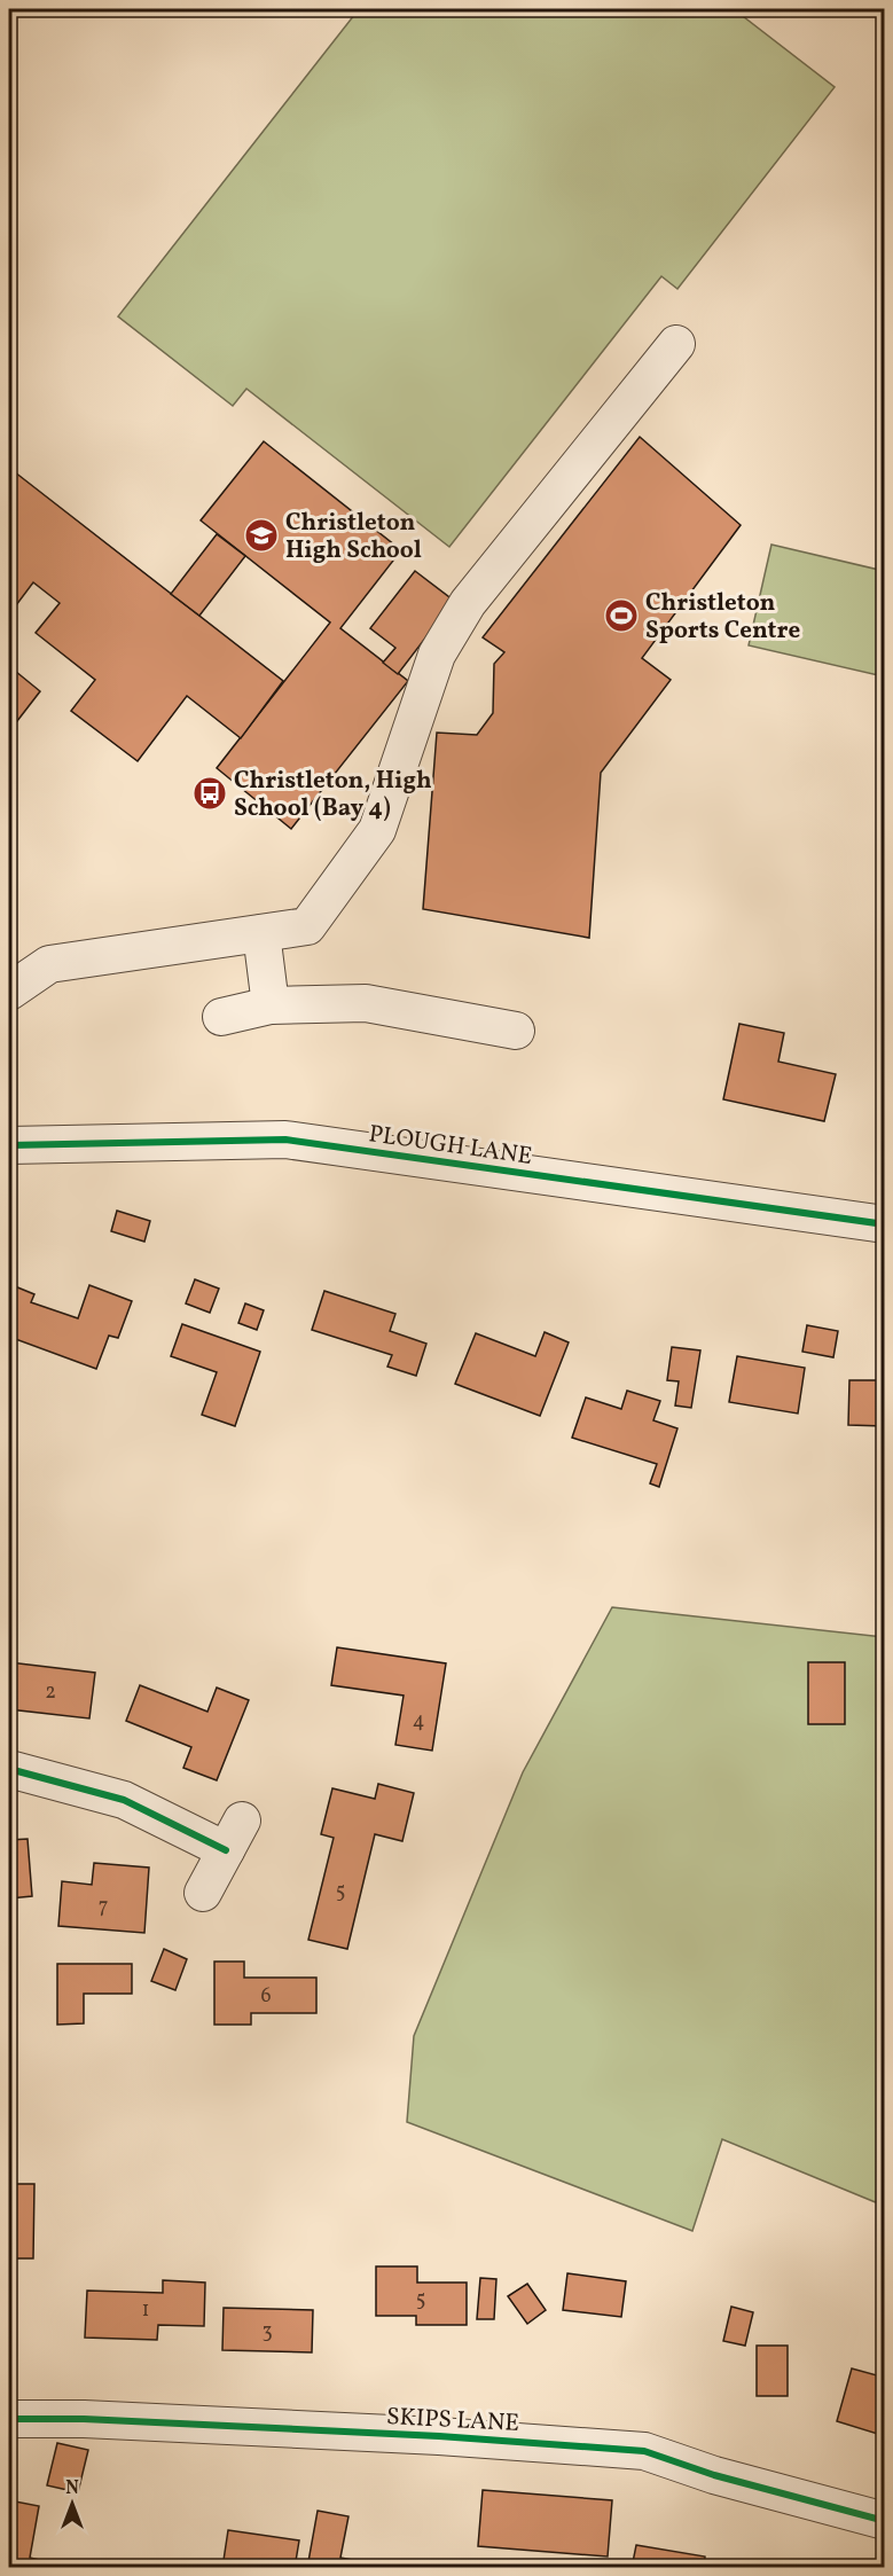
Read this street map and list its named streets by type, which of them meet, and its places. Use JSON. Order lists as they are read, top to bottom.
{
  "streets": {
    "street": ["PLOUGH LANE", "SKIPS LANE"]
  },
  "places": {
    "school or university": ["Christleton High School"],
    "sports": ["Christleton Sports Centre"],
    "bus stop": ["Christleton, High School (Bay 4)"]
  },
  "house_numbers": [
    "2",
    "4",
    "5",
    "7",
    "6",
    "5",
    "1",
    "3"
  ],
  "north": "top"
}
